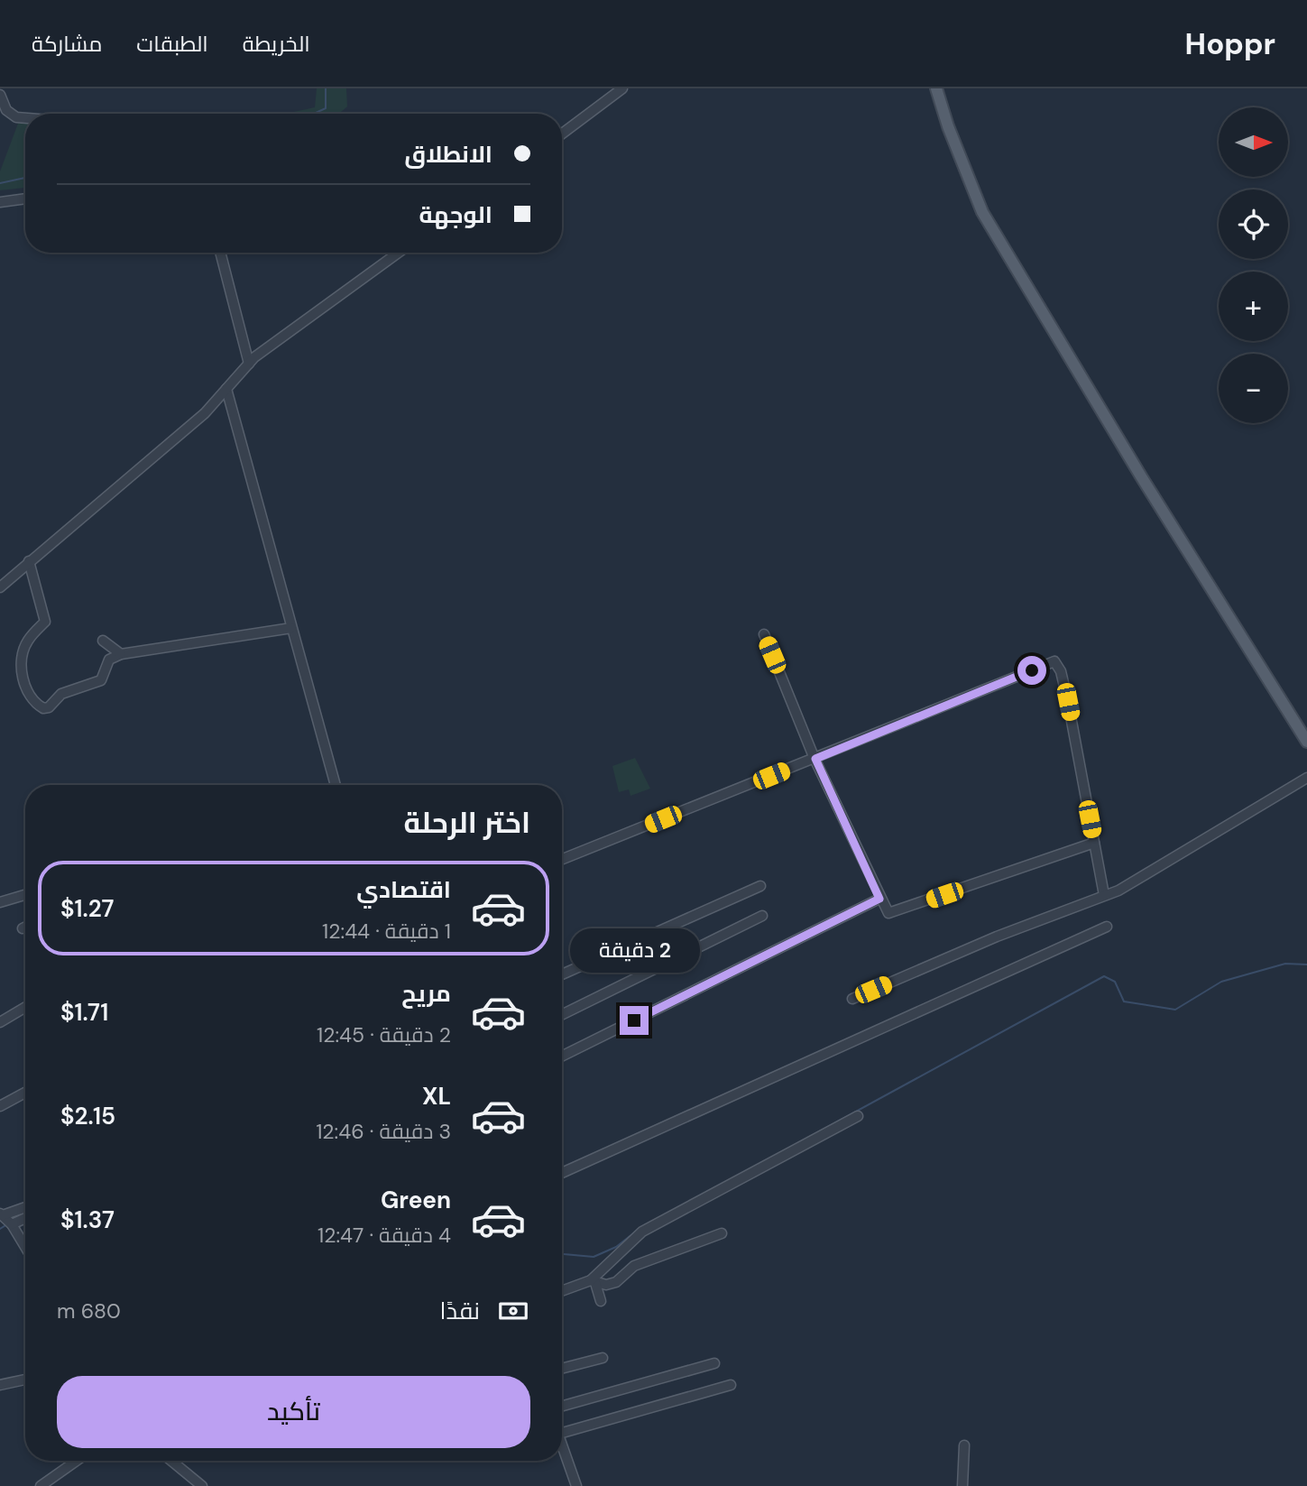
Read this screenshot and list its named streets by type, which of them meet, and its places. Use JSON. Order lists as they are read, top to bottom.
{
  "north": "right",
  "page": {
    "header": "Hoppr",
    "nav": ["الخريطة", "الطبقات", "مشاركة"],
    "map_buttons": ["+", "−"],
    "banner": ["الانطلاق", "الوجهة"],
    "heading": "اختر الرحلة",
    "list": [
      {
        "name": "اقتصادي",
        "note": "1 دقيقة · 12:44",
        "value": "$1.27"
      },
      {
        "name": "مريح",
        "note": "2 دقيقة · 12:45",
        "value": "$1.71"
      },
      {
        "name": "XL",
        "note": "3 دقيقة · 12:46",
        "value": "$2.15"
      },
      {
        "name": "Green",
        "note": "4 دقيقة · 12:47",
        "value": "$1.37"
      }
    ],
    "bubble": "2 دقيقة",
    "pay": ["نقدًا", "680 m"],
    "buttons": "تأكيد"
  }
}
